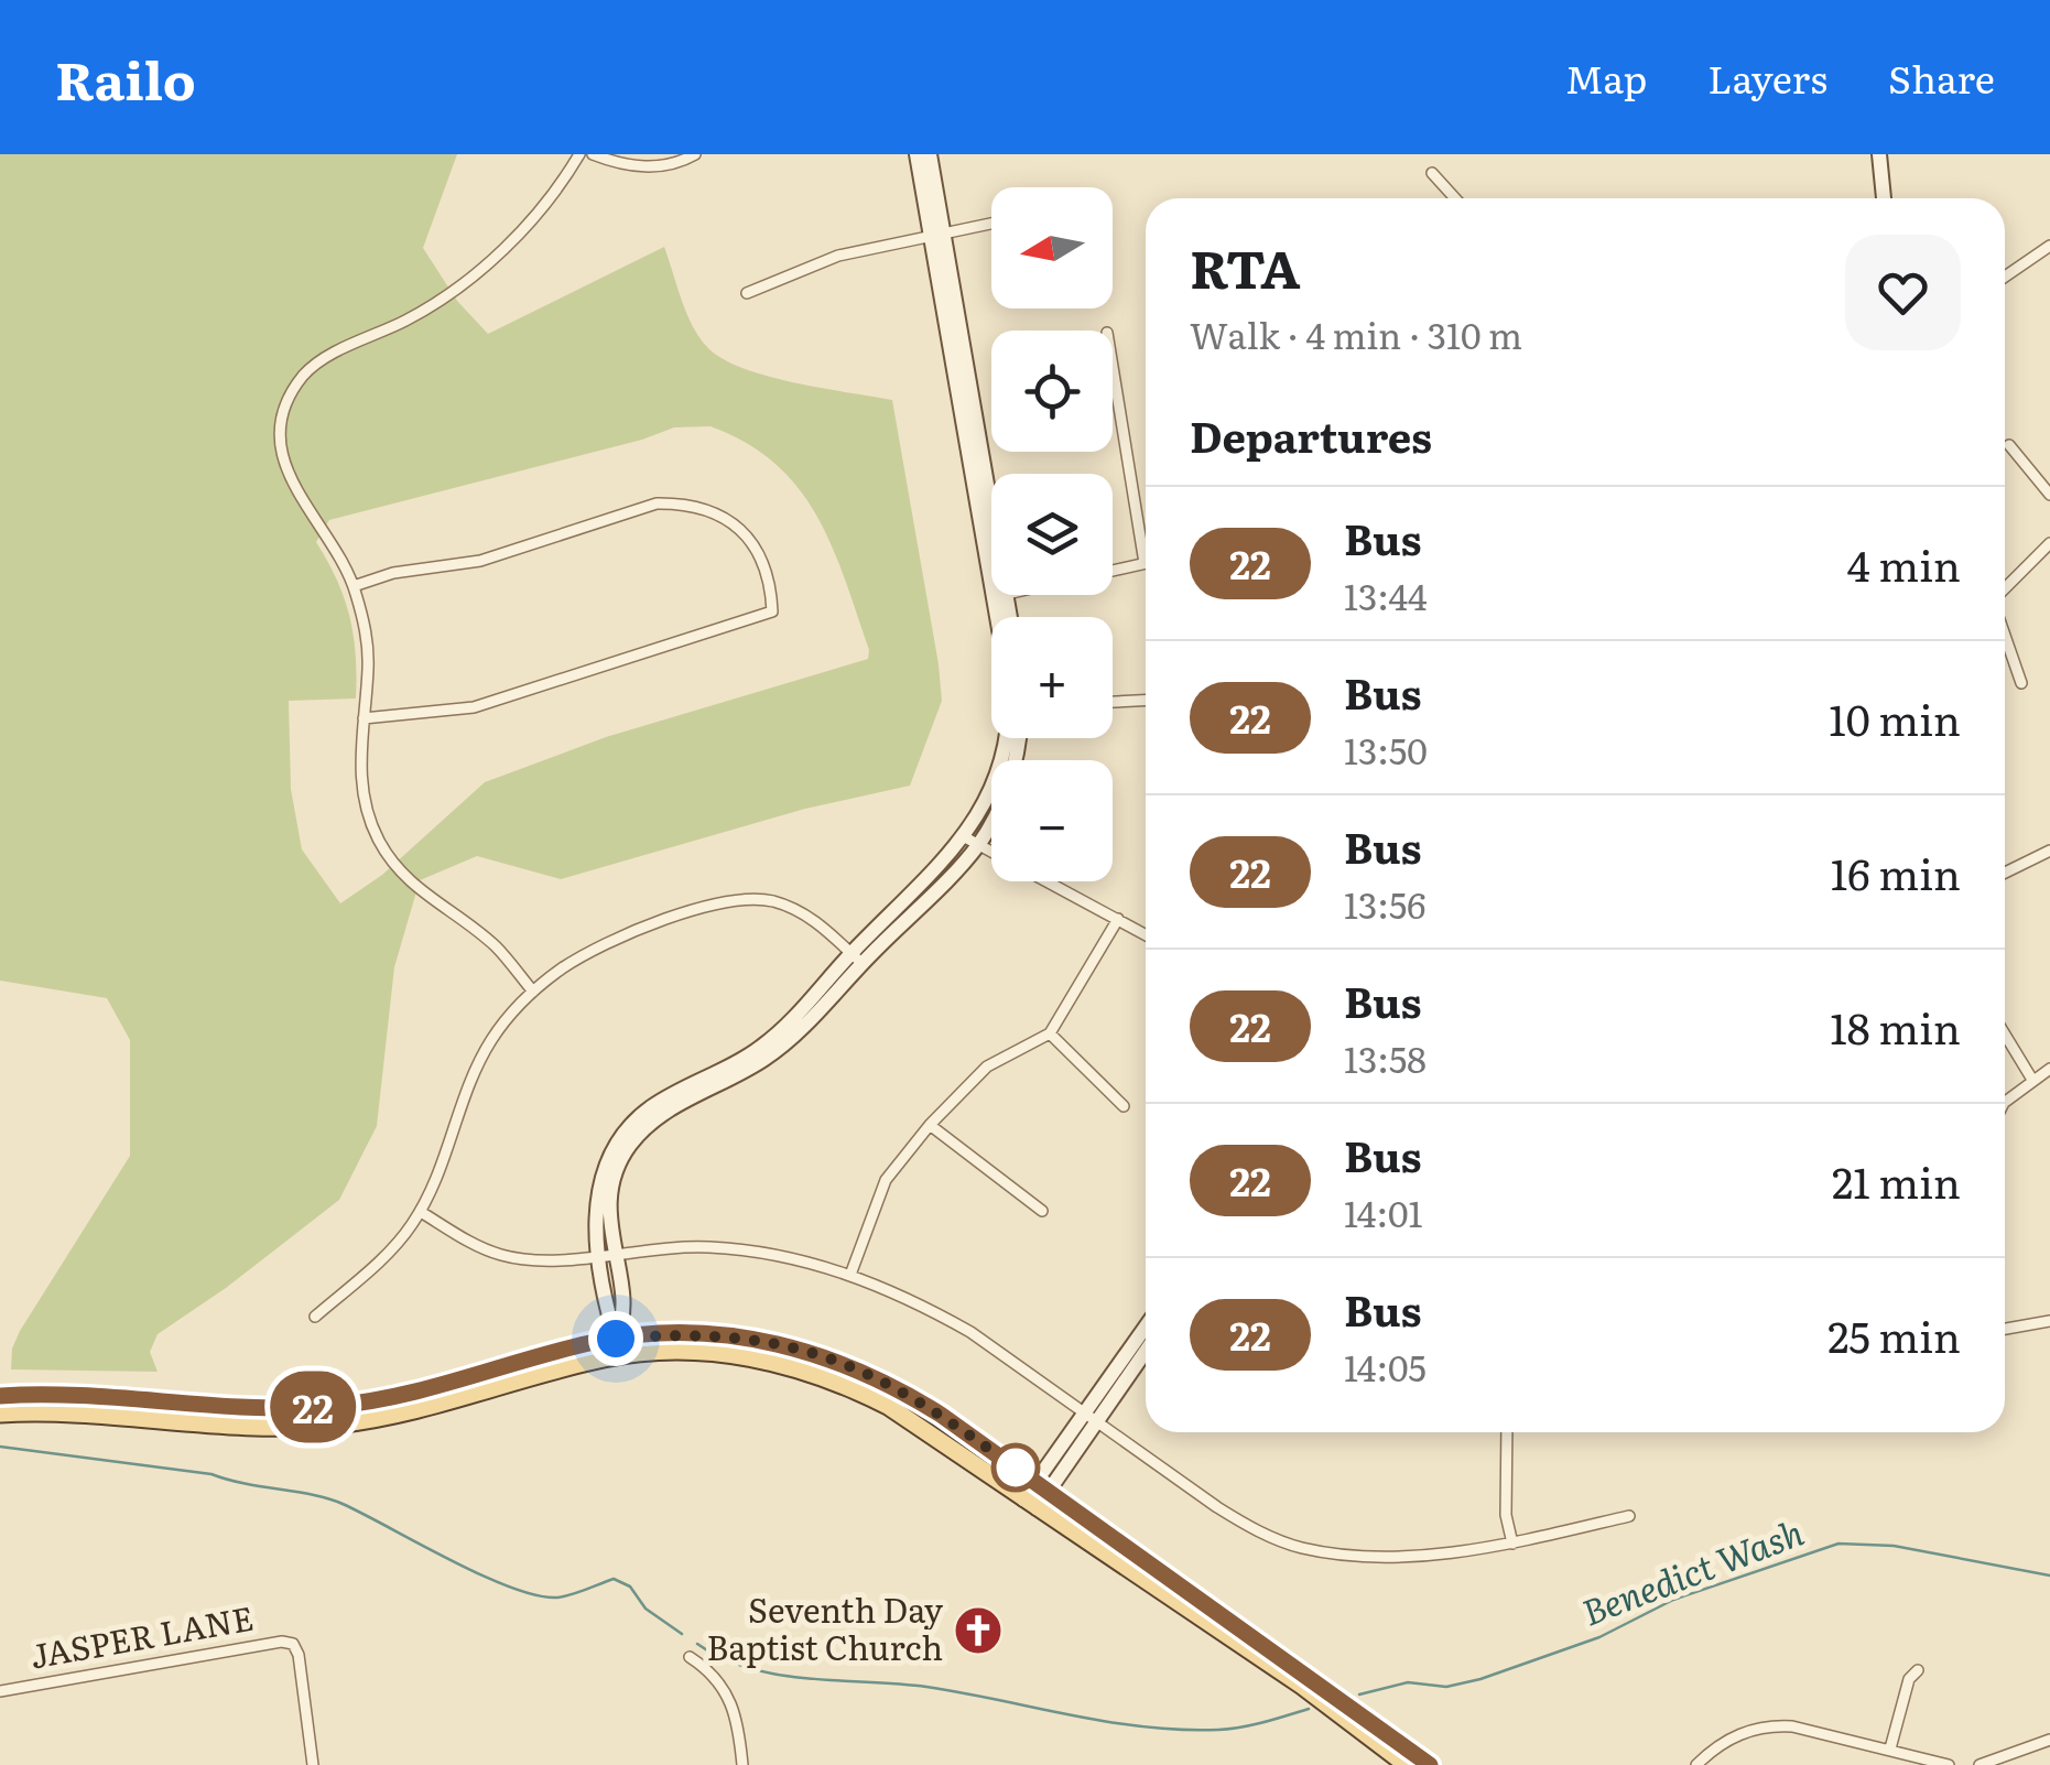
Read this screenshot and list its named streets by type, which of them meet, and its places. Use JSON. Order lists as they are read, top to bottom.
{
  "streets": {
    "street": ["JASPER LANE"]
  },
  "water": ["Benedict Wash"],
  "places": {
    "church": ["Seventh Day Baptist Church"]
  },
  "lines": ["bus line 22"],
  "north": "left",
  "page": {
    "header": "Railo",
    "nav": ["Map", "Layers", "Share"],
    "on_map": "22",
    "map_buttons": ["+", "−"],
    "heading": [
      ["RTA", "Walk · 4 min · 310 m"],
      "Departures"
    ],
    "list": [
      {
        "mark": "22",
        "name": "Bus",
        "note": "13:44",
        "value": "4 min"
      },
      {
        "mark": "22",
        "name": "Bus",
        "note": "13:50",
        "value": "10 min"
      },
      {
        "mark": "22",
        "name": "Bus",
        "note": "13:56",
        "value": "16 min"
      },
      {
        "mark": "22",
        "name": "Bus",
        "note": "13:58",
        "value": "18 min"
      },
      {
        "mark": "22",
        "name": "Bus",
        "note": "14:01",
        "value": "21 min"
      },
      {
        "mark": "22",
        "name": "Bus",
        "note": "14:05",
        "value": "25 min"
      }
    ]
  }
}
